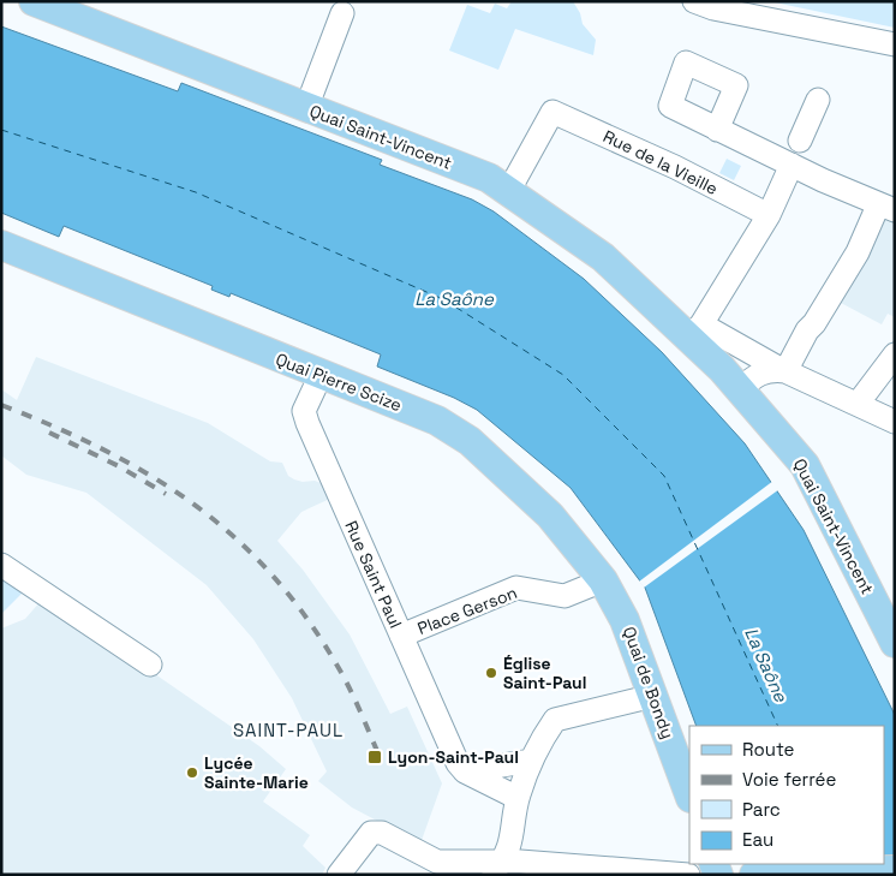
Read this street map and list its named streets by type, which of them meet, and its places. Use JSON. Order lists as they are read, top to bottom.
{
  "streets": {
    "main road": ["Quai Saint-Vincent", "Quai Pierre Scize", "Quai de Bondy"],
    "street": ["Rue de la Vieille", "Rue Saint Paul", "Place Gerson"]
  },
  "crossings": [
    ["Quai Saint-Vincent", "Rue de la Vieille"],
    ["Quai Pierre Scize", "Rue Saint Paul"],
    ["Quai Pierre Scize", "Place Gerson"],
    ["Quai Pierre Scize", "Quai de Bondy"],
    ["Rue Saint Paul", "Place Gerson"],
    ["Place Gerson", "Quai de Bondy"]
  ],
  "districts": ["SAINT-PAUL"],
  "water": ["La Saône"],
  "places": {
    "other": ["Église Saint-Paul", "Lycée Sainte-Marie"],
    "transit": ["Lyon-Saint-Paul"]
  },
  "legend": [
    "Route",
    "Voie ferrée",
    "Parc",
    "Eau"
  ]
}
